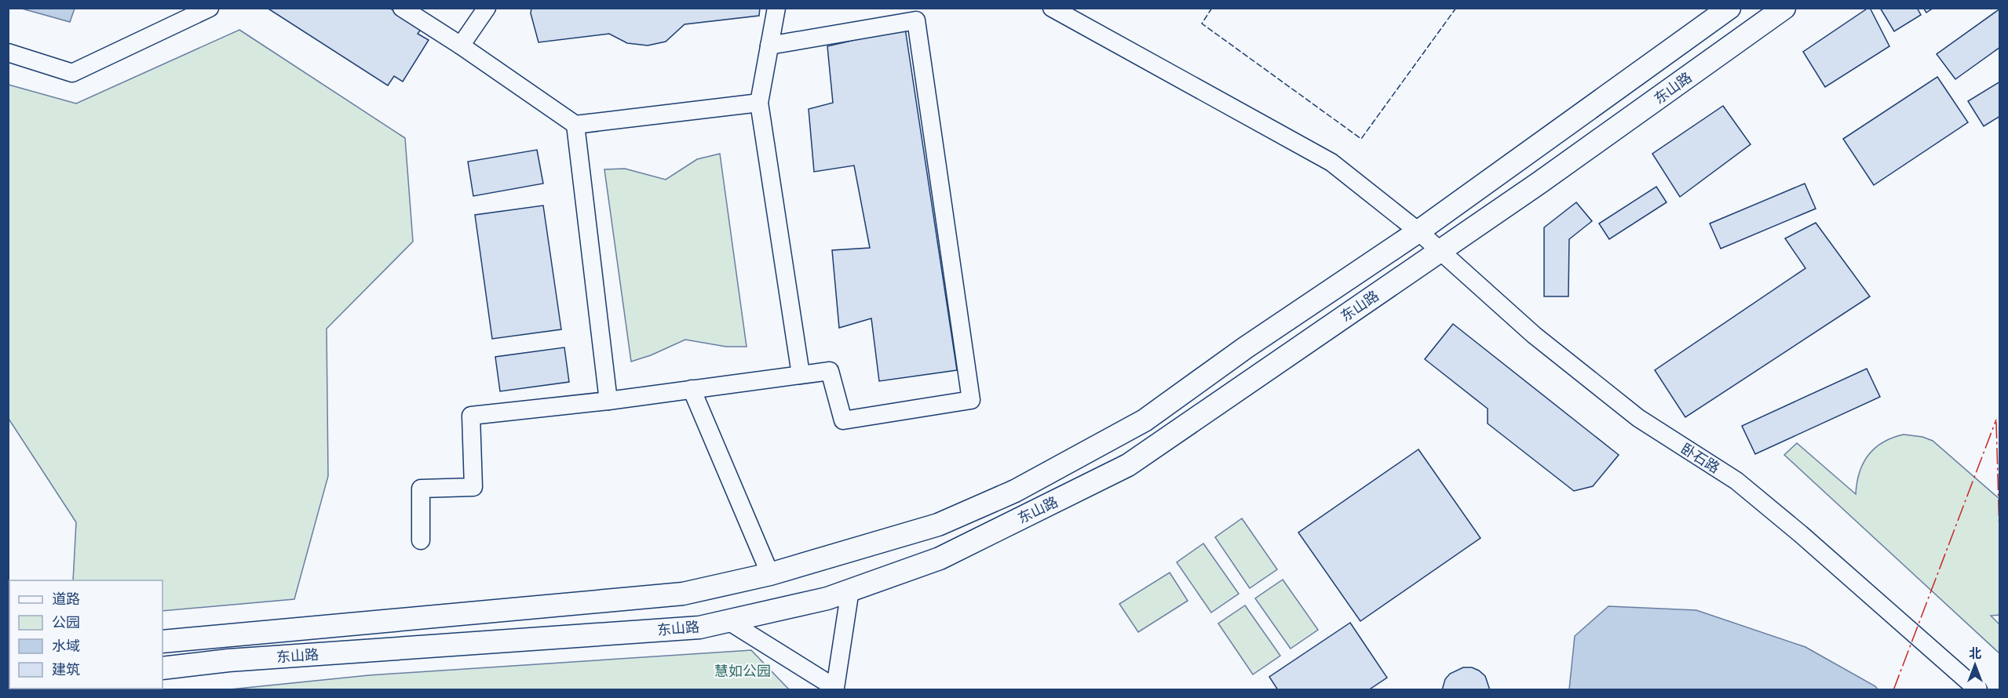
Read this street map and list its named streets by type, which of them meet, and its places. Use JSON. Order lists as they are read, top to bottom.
{
  "streets": {
    "main road": ["东山路"],
    "street": ["卧石路"]
  },
  "crossings": [
    ["东山路", "卧石路"]
  ],
  "parks": ["慧如公园"],
  "legend": [
    "道路",
    "公园",
    "水域",
    "建筑"
  ],
  "north": "top"
}
